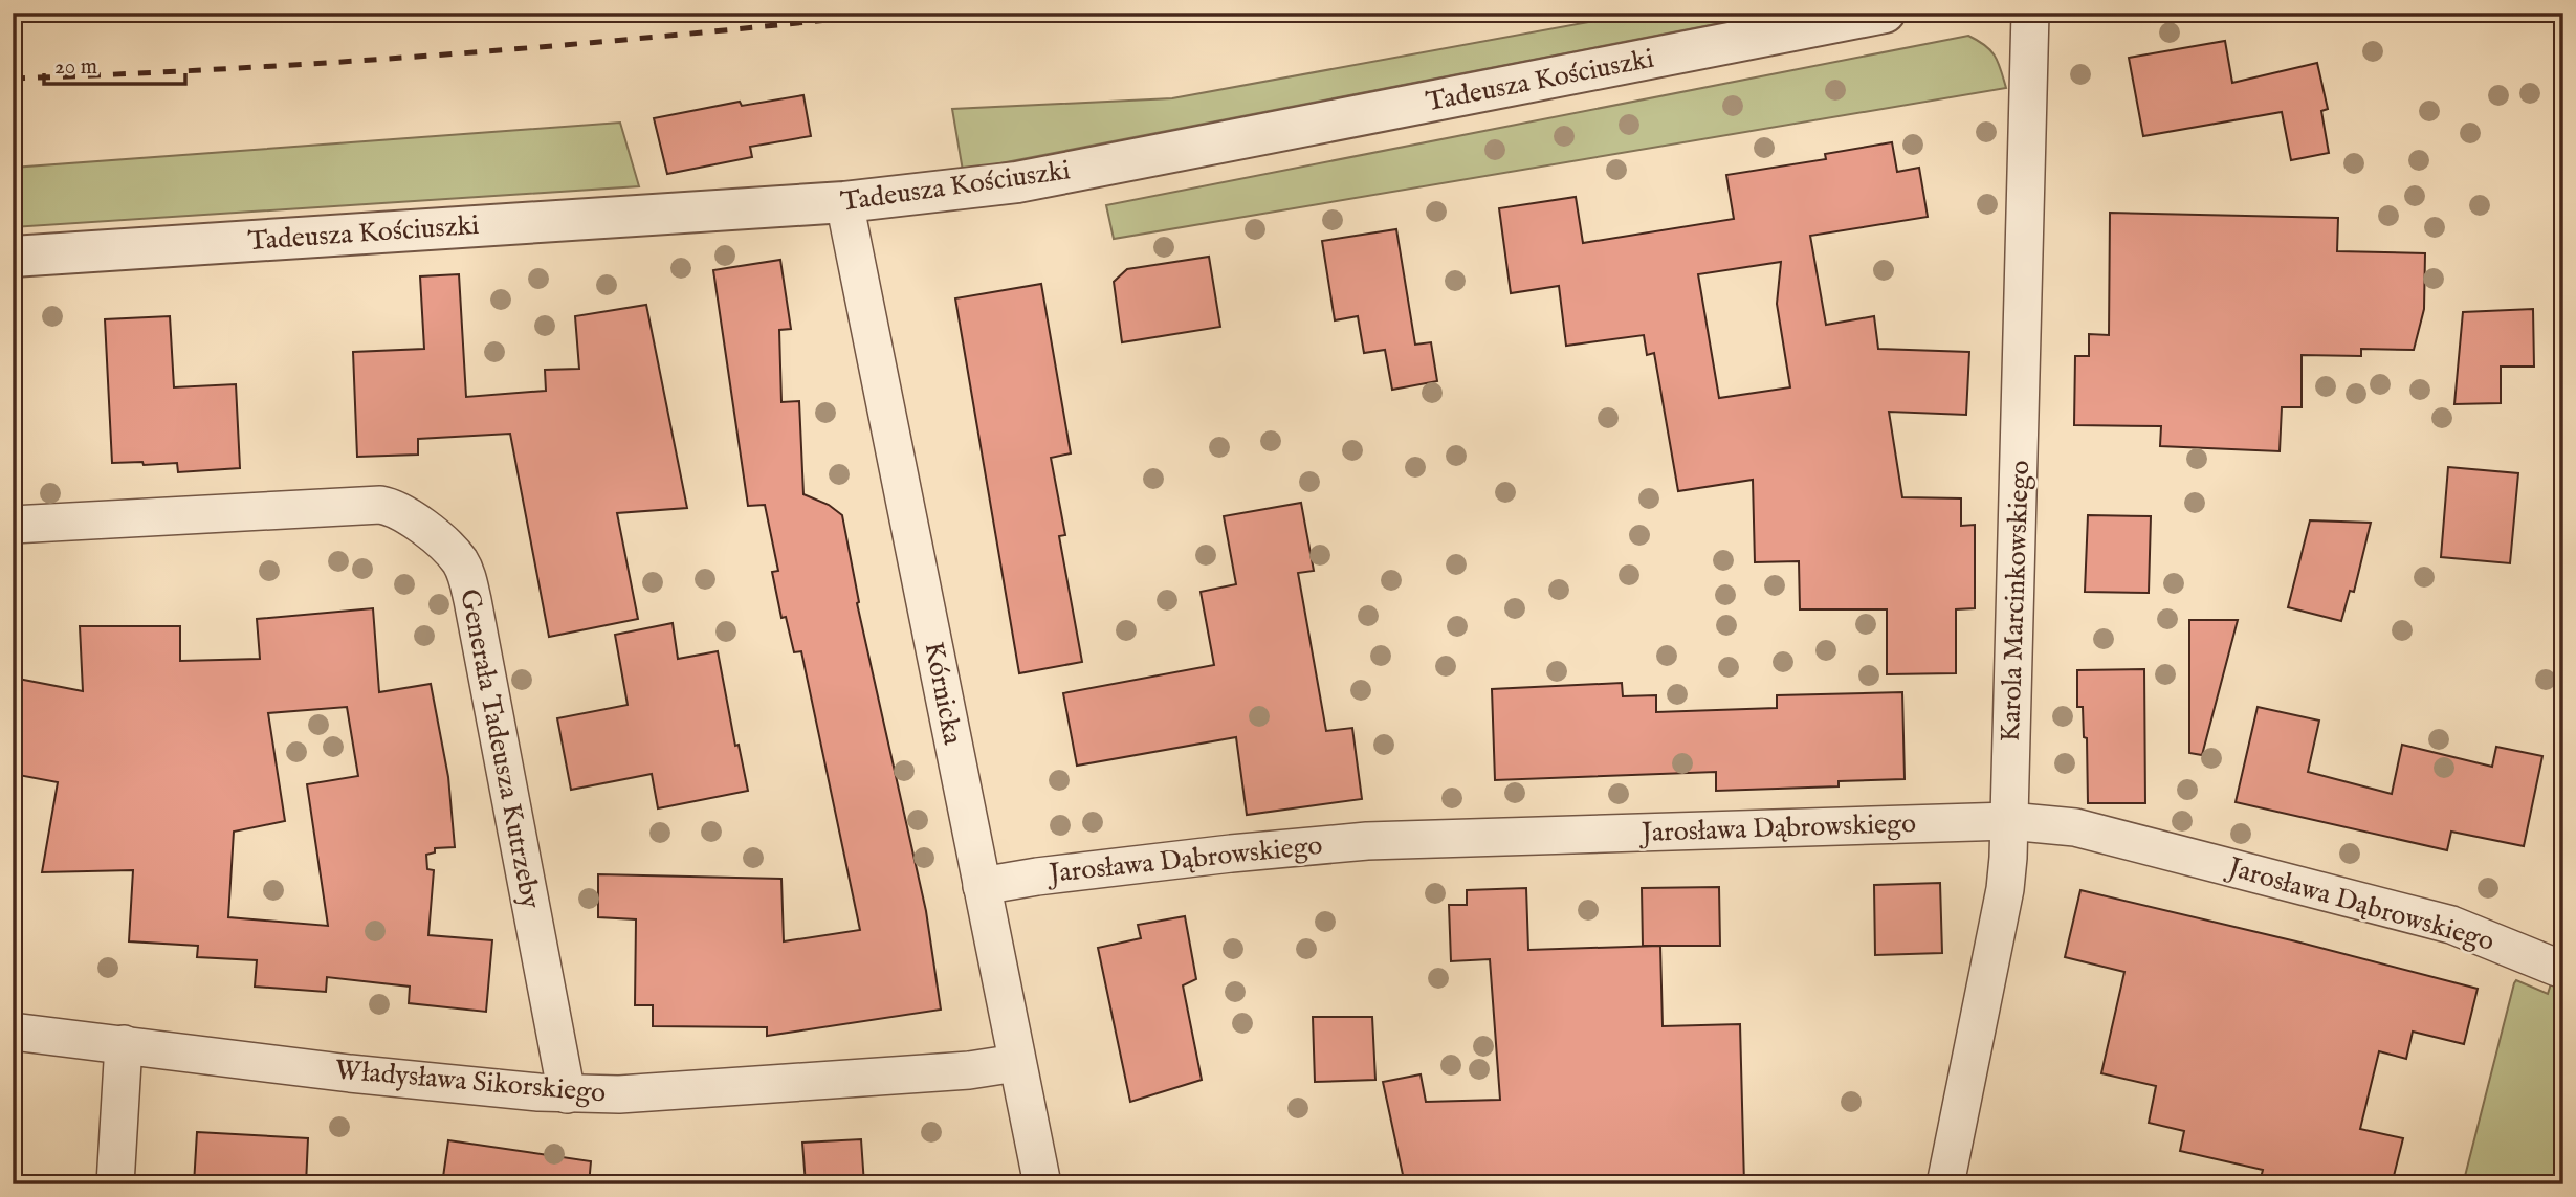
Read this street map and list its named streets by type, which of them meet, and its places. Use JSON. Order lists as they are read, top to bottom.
{
  "streets": {
    "street": [
      "Tadeusza Kościuszki",
      "Karola Marcinkowskiego",
      "Kórnicka",
      "Generała Tadeusza Kutrzeby",
      "Jarosława Dąbrowskiego",
      "Władysława Sikorskiego"
    ]
  },
  "crossings": [
    ["Tadeusza Kościuszki", "Kórnicka"],
    ["Karola Marcinkowskiego", "Jarosława Dąbrowskiego"],
    ["Kórnicka", "Jarosława Dąbrowskiego"],
    ["Kórnicka", "Władysława Sikorskiego"],
    ["Generała Tadeusza Kutrzeby", "Władysława Sikorskiego"]
  ],
  "scale_bar": "20 m"
}
